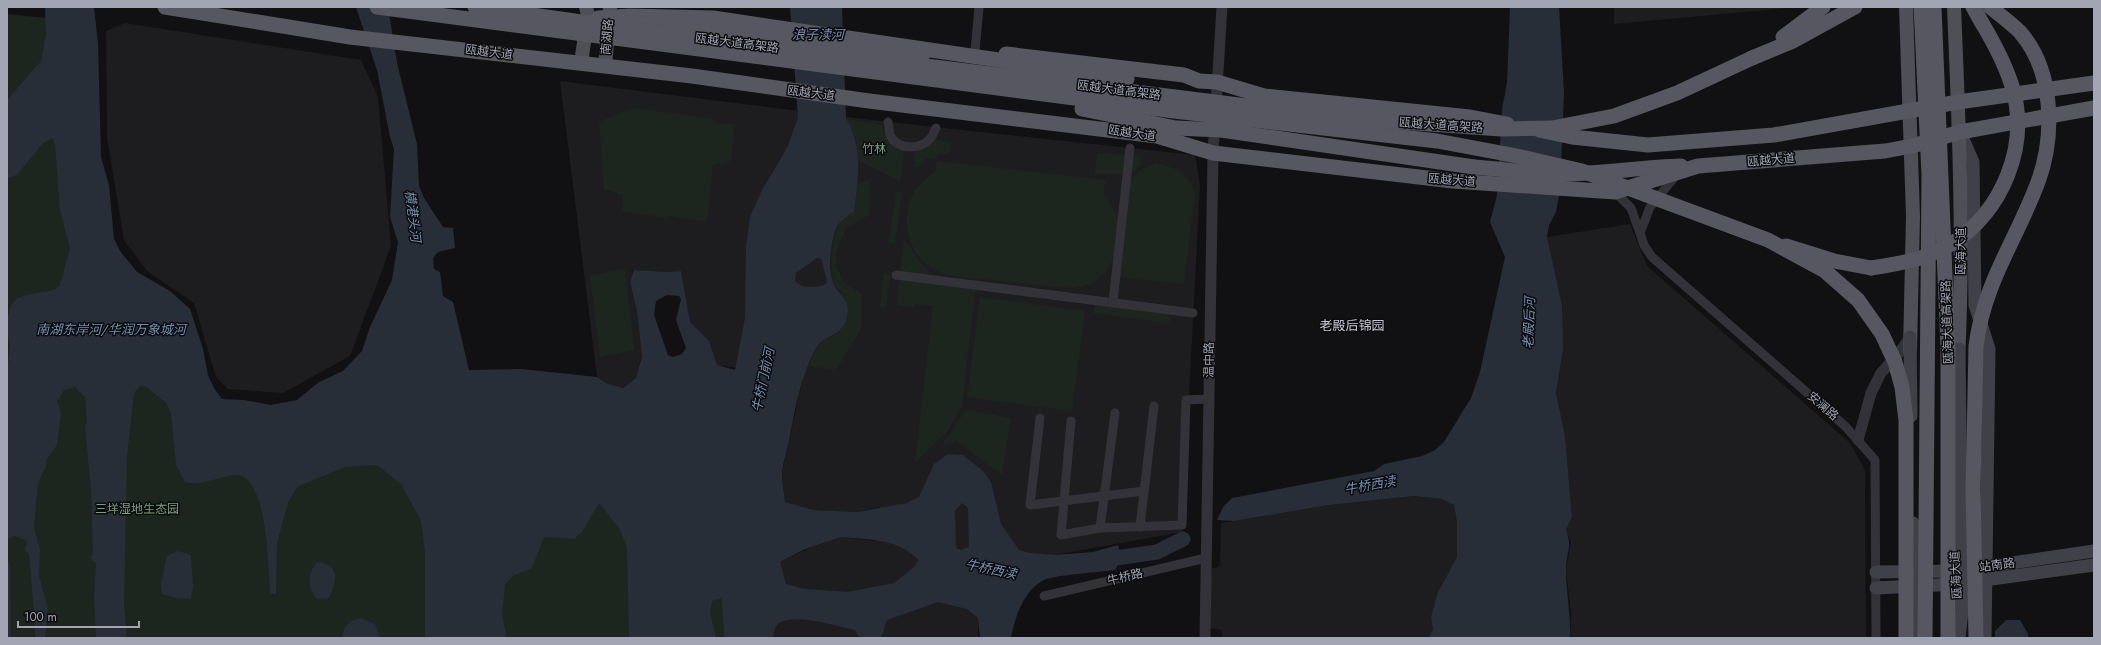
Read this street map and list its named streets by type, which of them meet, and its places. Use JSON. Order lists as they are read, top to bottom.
{
  "streets": {
    "highway": ["瓯越大道高架路", "瓯越大道", "瓯海大道高架路"],
    "main road": ["南湖路", "瓯海大道", "站南路"],
    "street": ["温中路", "安澜路", "牛桥路"]
  },
  "crossings": [
    ["南湖路", "瓯越大道"],
    ["瓯越大道", "瓯海大道"],
    ["瓯越大道", "温中路"],
    ["瓯越大道", "安澜路"],
    ["瓯海大道", "站南路"],
    ["温中路", "牛桥路"],
    ["安澜路", "站南路"]
  ],
  "districts": ["老殿后锦园"],
  "water": [
    "浪子渎河",
    "横港头河",
    "老殿后河",
    "南湖东岸河/华润万象城河",
    "牛桥门前河",
    "牛桥西渎"
  ],
  "parks": ["竹林", "三垟湿地生态园"],
  "scale_bar": "100 m"
}
